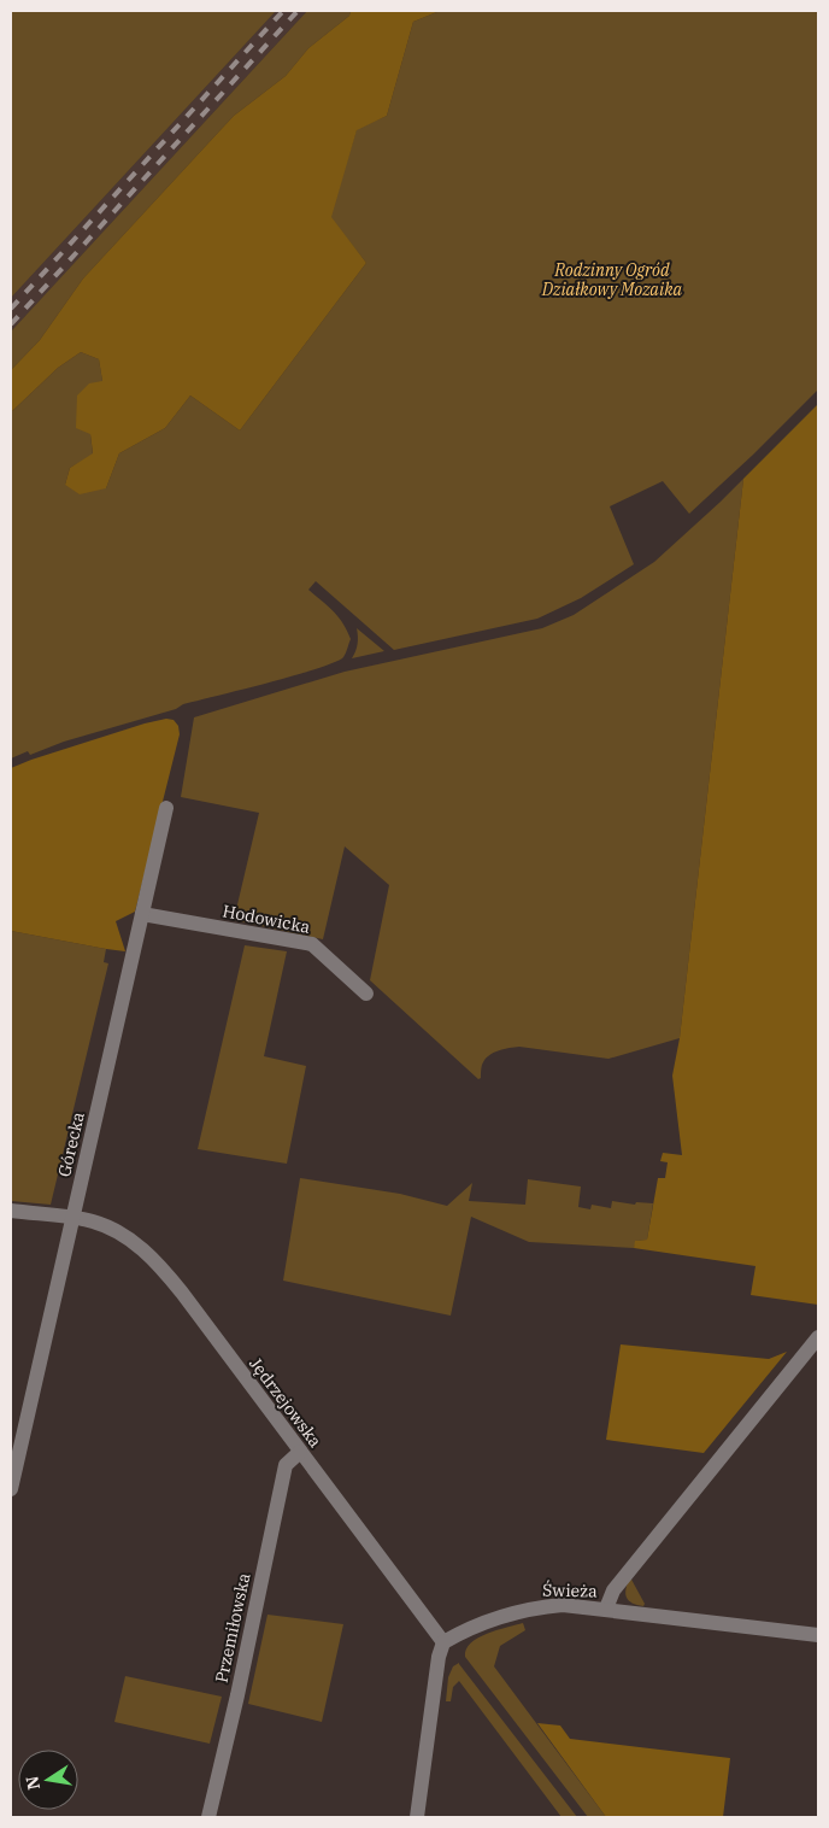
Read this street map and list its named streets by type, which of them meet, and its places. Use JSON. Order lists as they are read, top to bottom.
{
  "streets": {
    "street": [
      "Hodowicka",
      "Górecka",
      "Jędrzejowska",
      "Świeża",
      "Przemiłowska"
    ]
  },
  "crossings": [
    ["Hodowicka", "Górecka"],
    ["Górecka", "Jędrzejowska"],
    ["Jędrzejowska", "Świeża"],
    ["Jędrzejowska", "Przemiłowska"]
  ],
  "parks": ["Rodzinny Ogród Działkowy Mozaika"],
  "north": "left"
}
